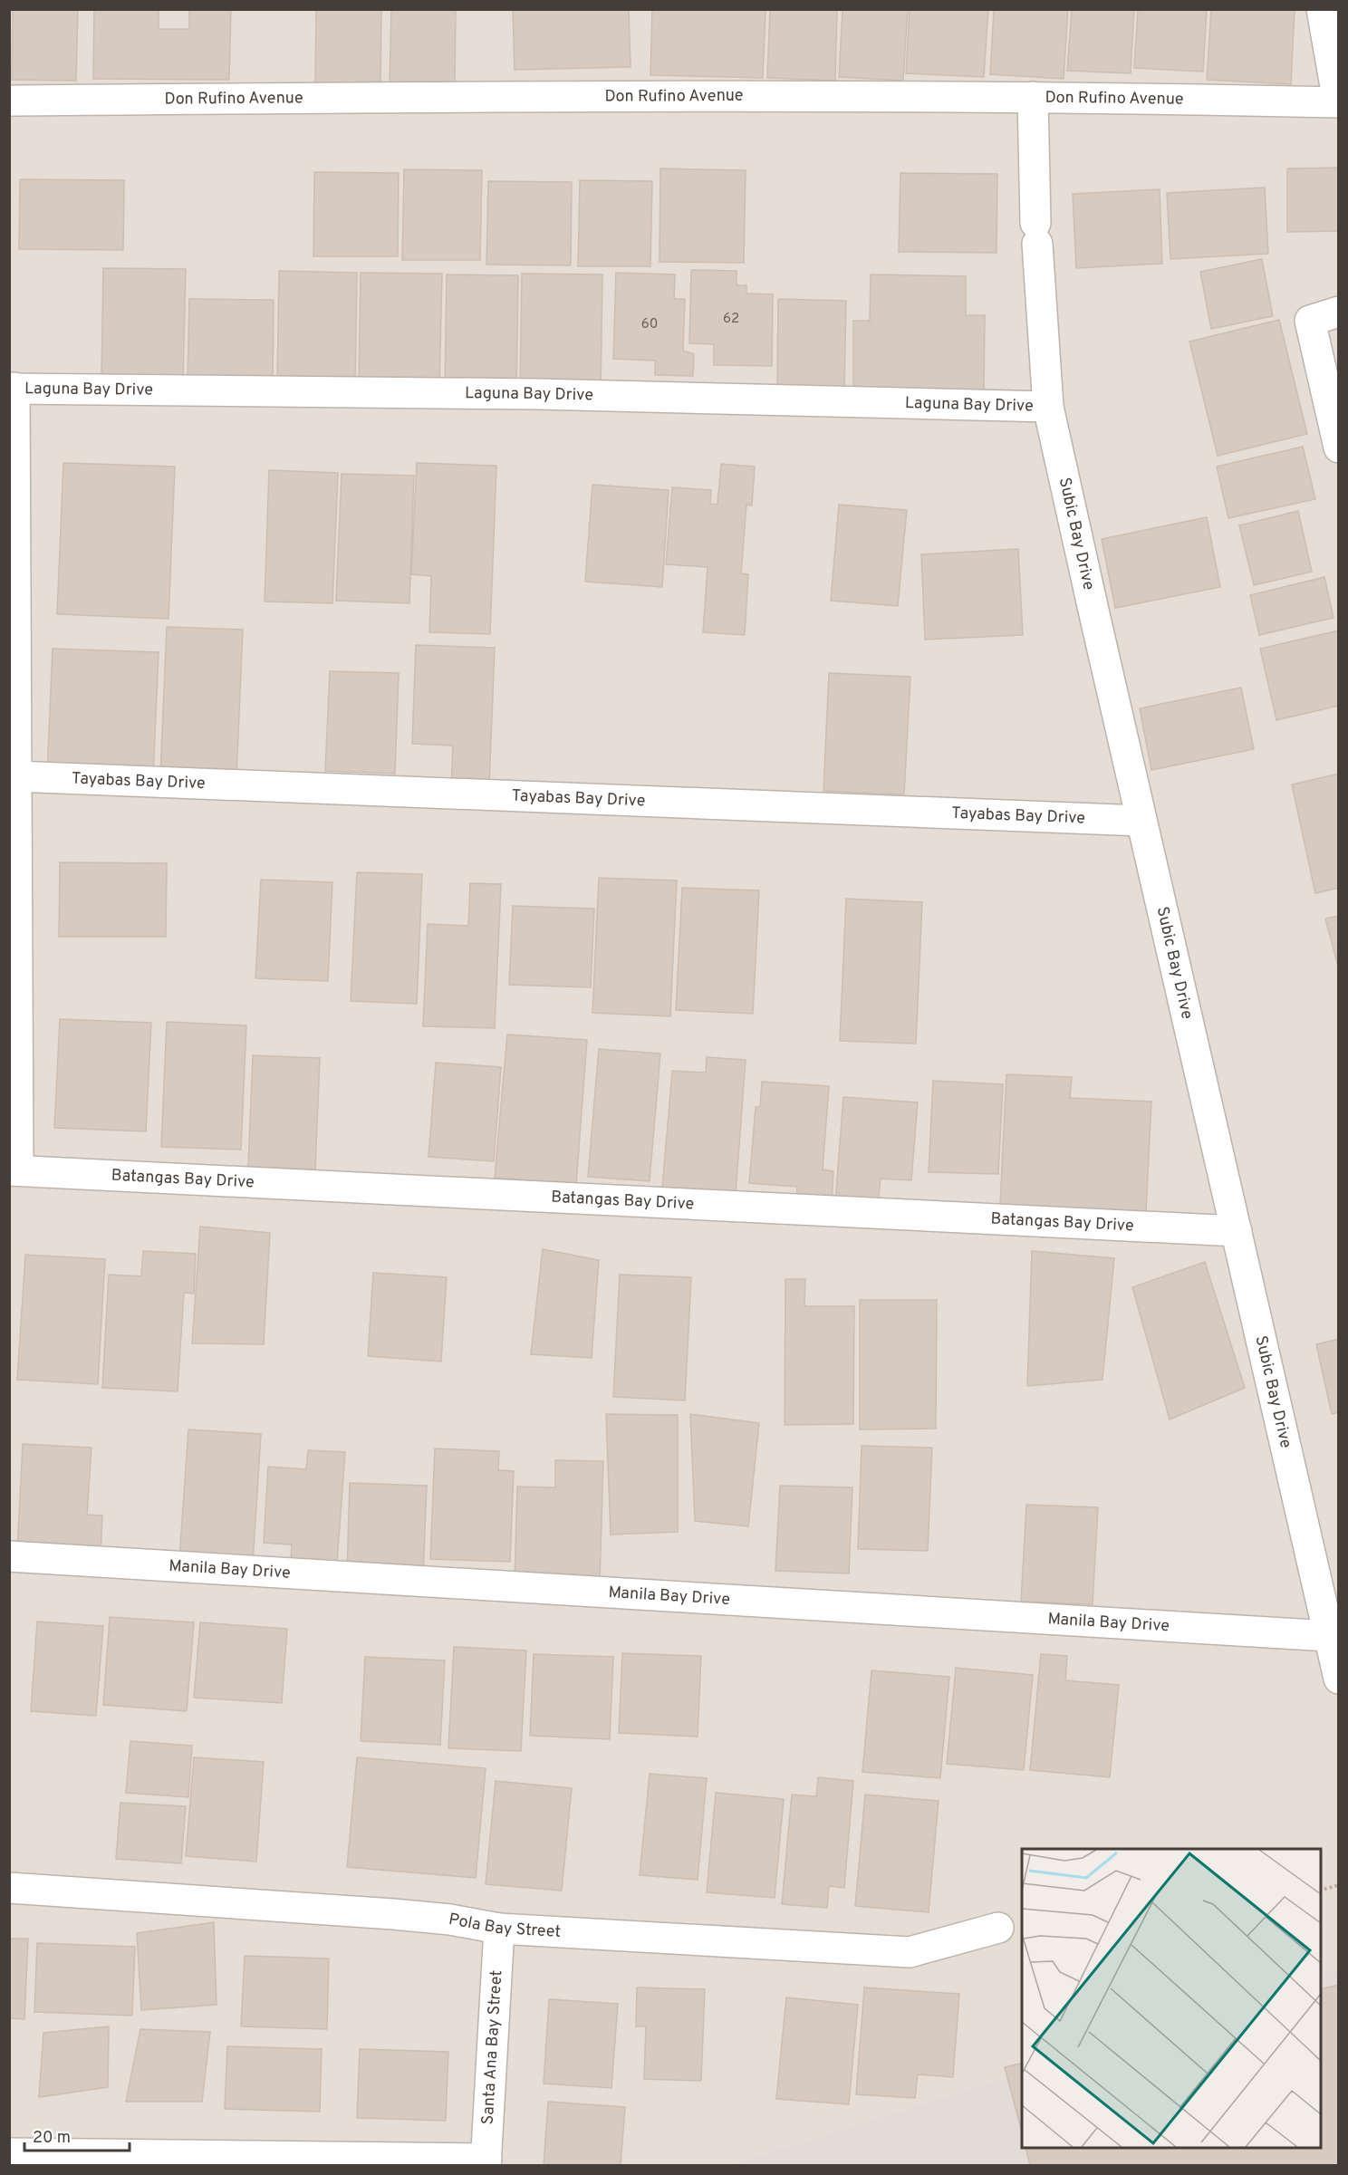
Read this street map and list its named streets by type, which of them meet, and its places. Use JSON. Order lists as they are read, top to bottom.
{
  "streets": {
    "street": [
      "Don Rufino Avenue",
      "Laguna Bay Drive",
      "Subic Bay Drive",
      "Tayabas Bay Drive",
      "Batangas Bay Drive",
      "Manila Bay Drive",
      "Pola Bay Street",
      "Santa Ana Bay Street"
    ]
  },
  "crossings": [
    ["Don Rufino Avenue", "Subic Bay Drive"],
    ["Laguna Bay Drive", "Subic Bay Drive"],
    ["Subic Bay Drive", "Tayabas Bay Drive"],
    ["Subic Bay Drive", "Batangas Bay Drive"],
    ["Subic Bay Drive", "Manila Bay Drive"],
    ["Pola Bay Street", "Santa Ana Bay Street"]
  ],
  "house_numbers": ["62", "60"],
  "scale_bar": "20 m"
}
